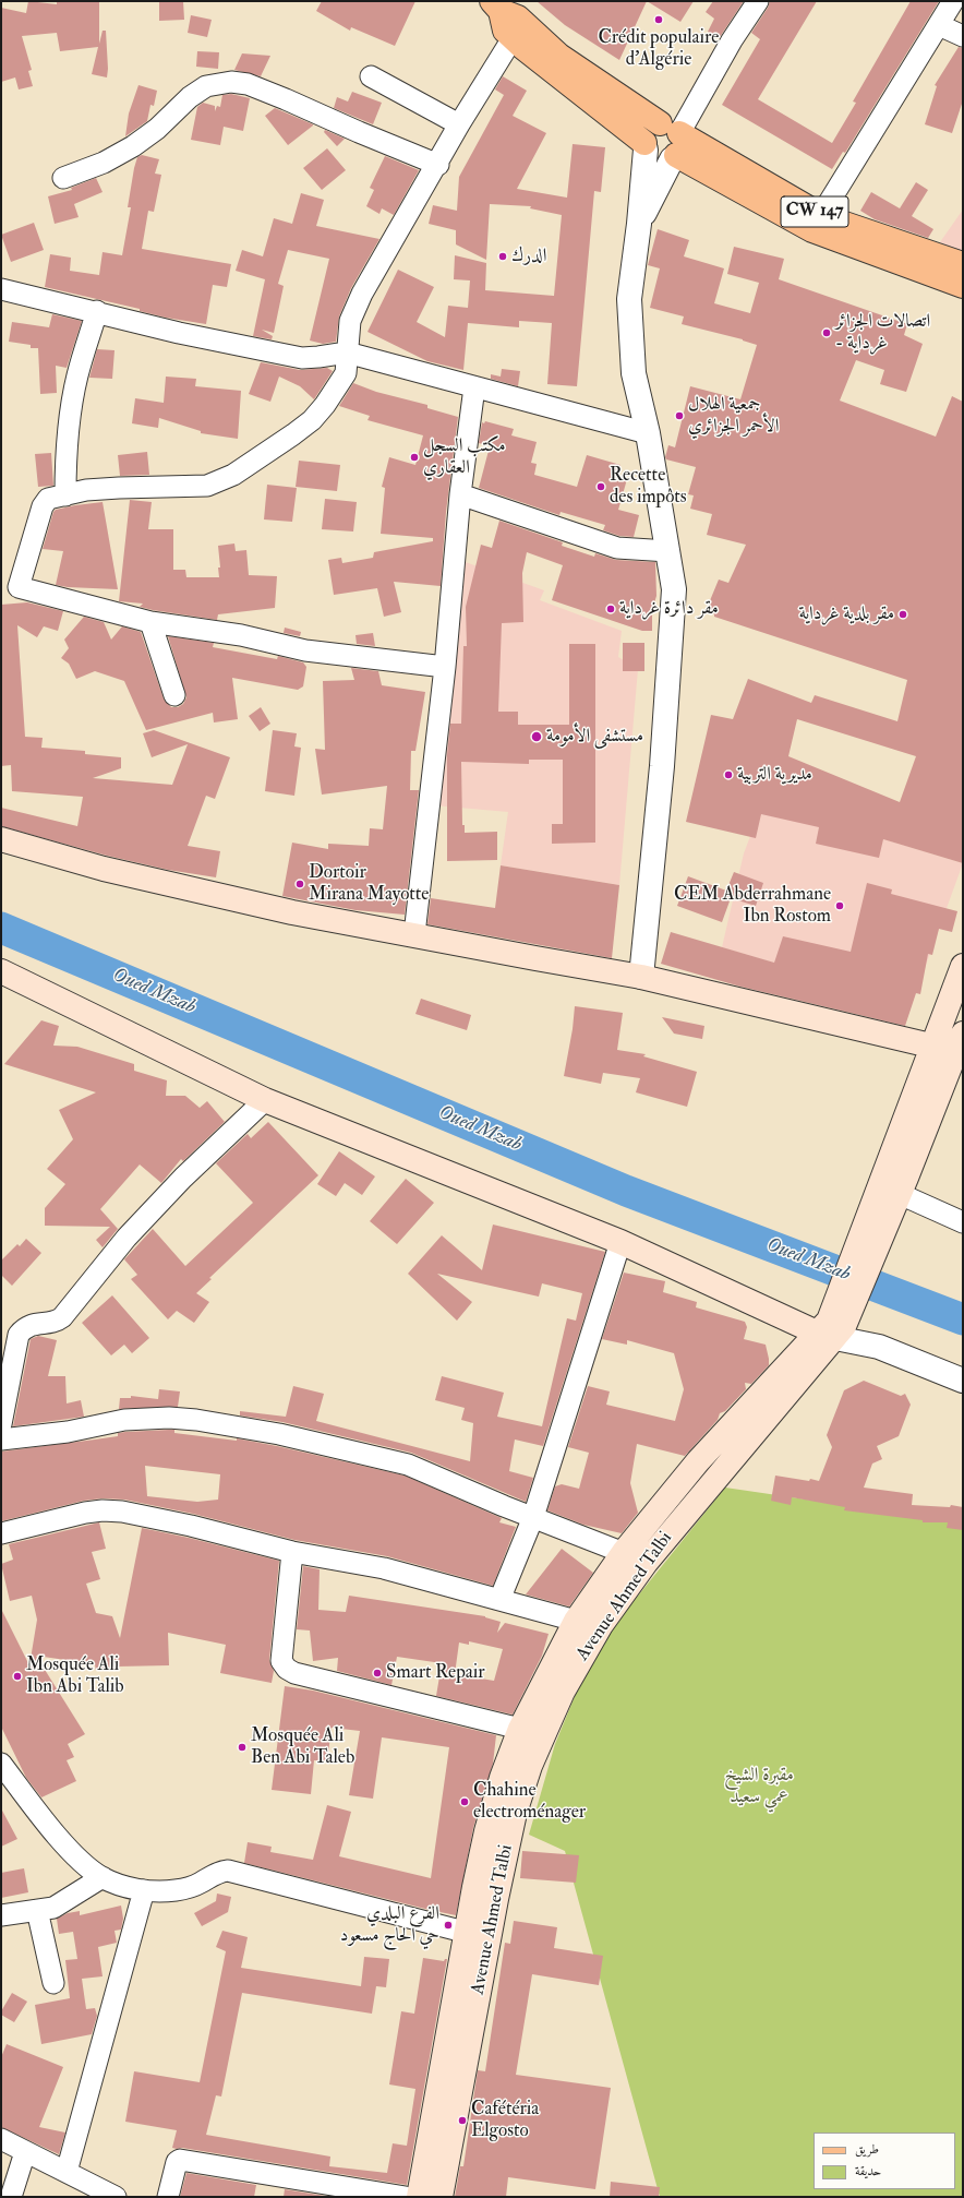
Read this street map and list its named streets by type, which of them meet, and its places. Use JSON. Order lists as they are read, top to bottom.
{
  "streets": {
    "main road": ["CW 147", "Avenue Ahmed Talbi"]
  },
  "water": ["Oued Mzab"],
  "parks": ["مقبرة الشيخ عمي سعيد"],
  "places": [
    "Crédit populaire d'Algérie",
    "الدرك",
    "اتصالات الجزائر - غرداية",
    "جمعية الهلال الأحمر الجزائري",
    "مكتب السجل العقاري",
    "Recette des impôts",
    "مقر دائرة غرداية",
    "مقر بلدية غرداية",
    "مستشفى الأمومة",
    "مديرية التربية",
    "Dortoir Mirana Mayotte",
    "CEM Abderrahmane Ibn Rostom",
    "Smart Repair",
    "Mosquée Ali Ibn Abi Talib",
    "Mosquée Ali Ben Abi Taleb",
    "Chahine electroménager",
    "الفرع البلدي حي الحاج مسعود",
    "Cafétéria Elgosto"
  ],
  "legend": ["طريق", "حديقة"]
}
